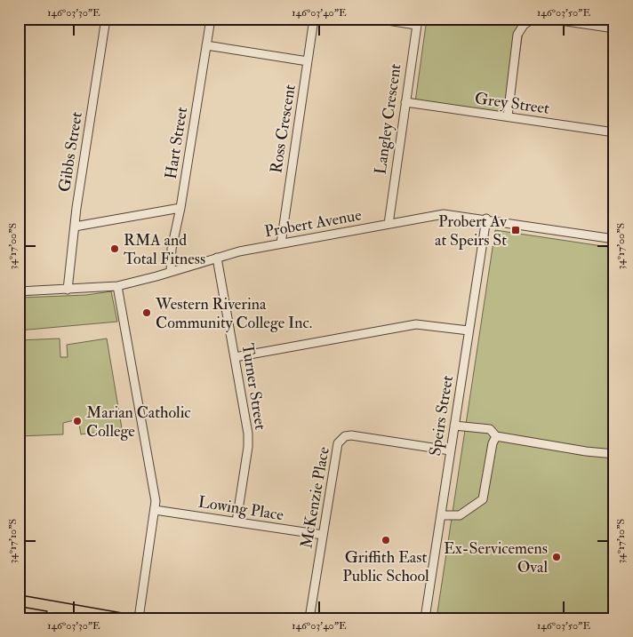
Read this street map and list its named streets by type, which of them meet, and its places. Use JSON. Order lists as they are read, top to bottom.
{
  "streets": {
    "street": [
      "Grey Street",
      "Langley Crescent",
      "Ross Crescent",
      "Hart Street",
      "Gibbs Street",
      "Probert Avenue",
      "Turner Street",
      "Speirs Street",
      "McKenzie Place",
      "Lowing Place"
    ]
  },
  "crossings": [
    ["Grey Street", "Langley Crescent"],
    ["Langley Crescent", "Probert Avenue"],
    ["Ross Crescent", "Probert Avenue"],
    ["Hart Street", "Probert Avenue"],
    ["Gibbs Street", "Probert Avenue"],
    ["Probert Avenue", "Turner Street"],
    ["Probert Avenue", "Speirs Street"],
    ["Turner Street", "Lowing Place"],
    ["Speirs Street", "McKenzie Place"],
    ["McKenzie Place", "Lowing Place"]
  ],
  "places": {
    "transit": ["Probert Av at Speirs St"],
    "other": [
      "RMA and Total Fitness",
      "Western Riverina Community College Inc.",
      "Marian Catholic College",
      "Griffith East Public School",
      "Ex-Servicemens Oval"
    ]
  },
  "coordinates": [
    "146°03'30\"E",
    "146°03'40\"E",
    "146°03'50\"E",
    "34°17'00\"S",
    "34°17'10\"S"
  ]
}
